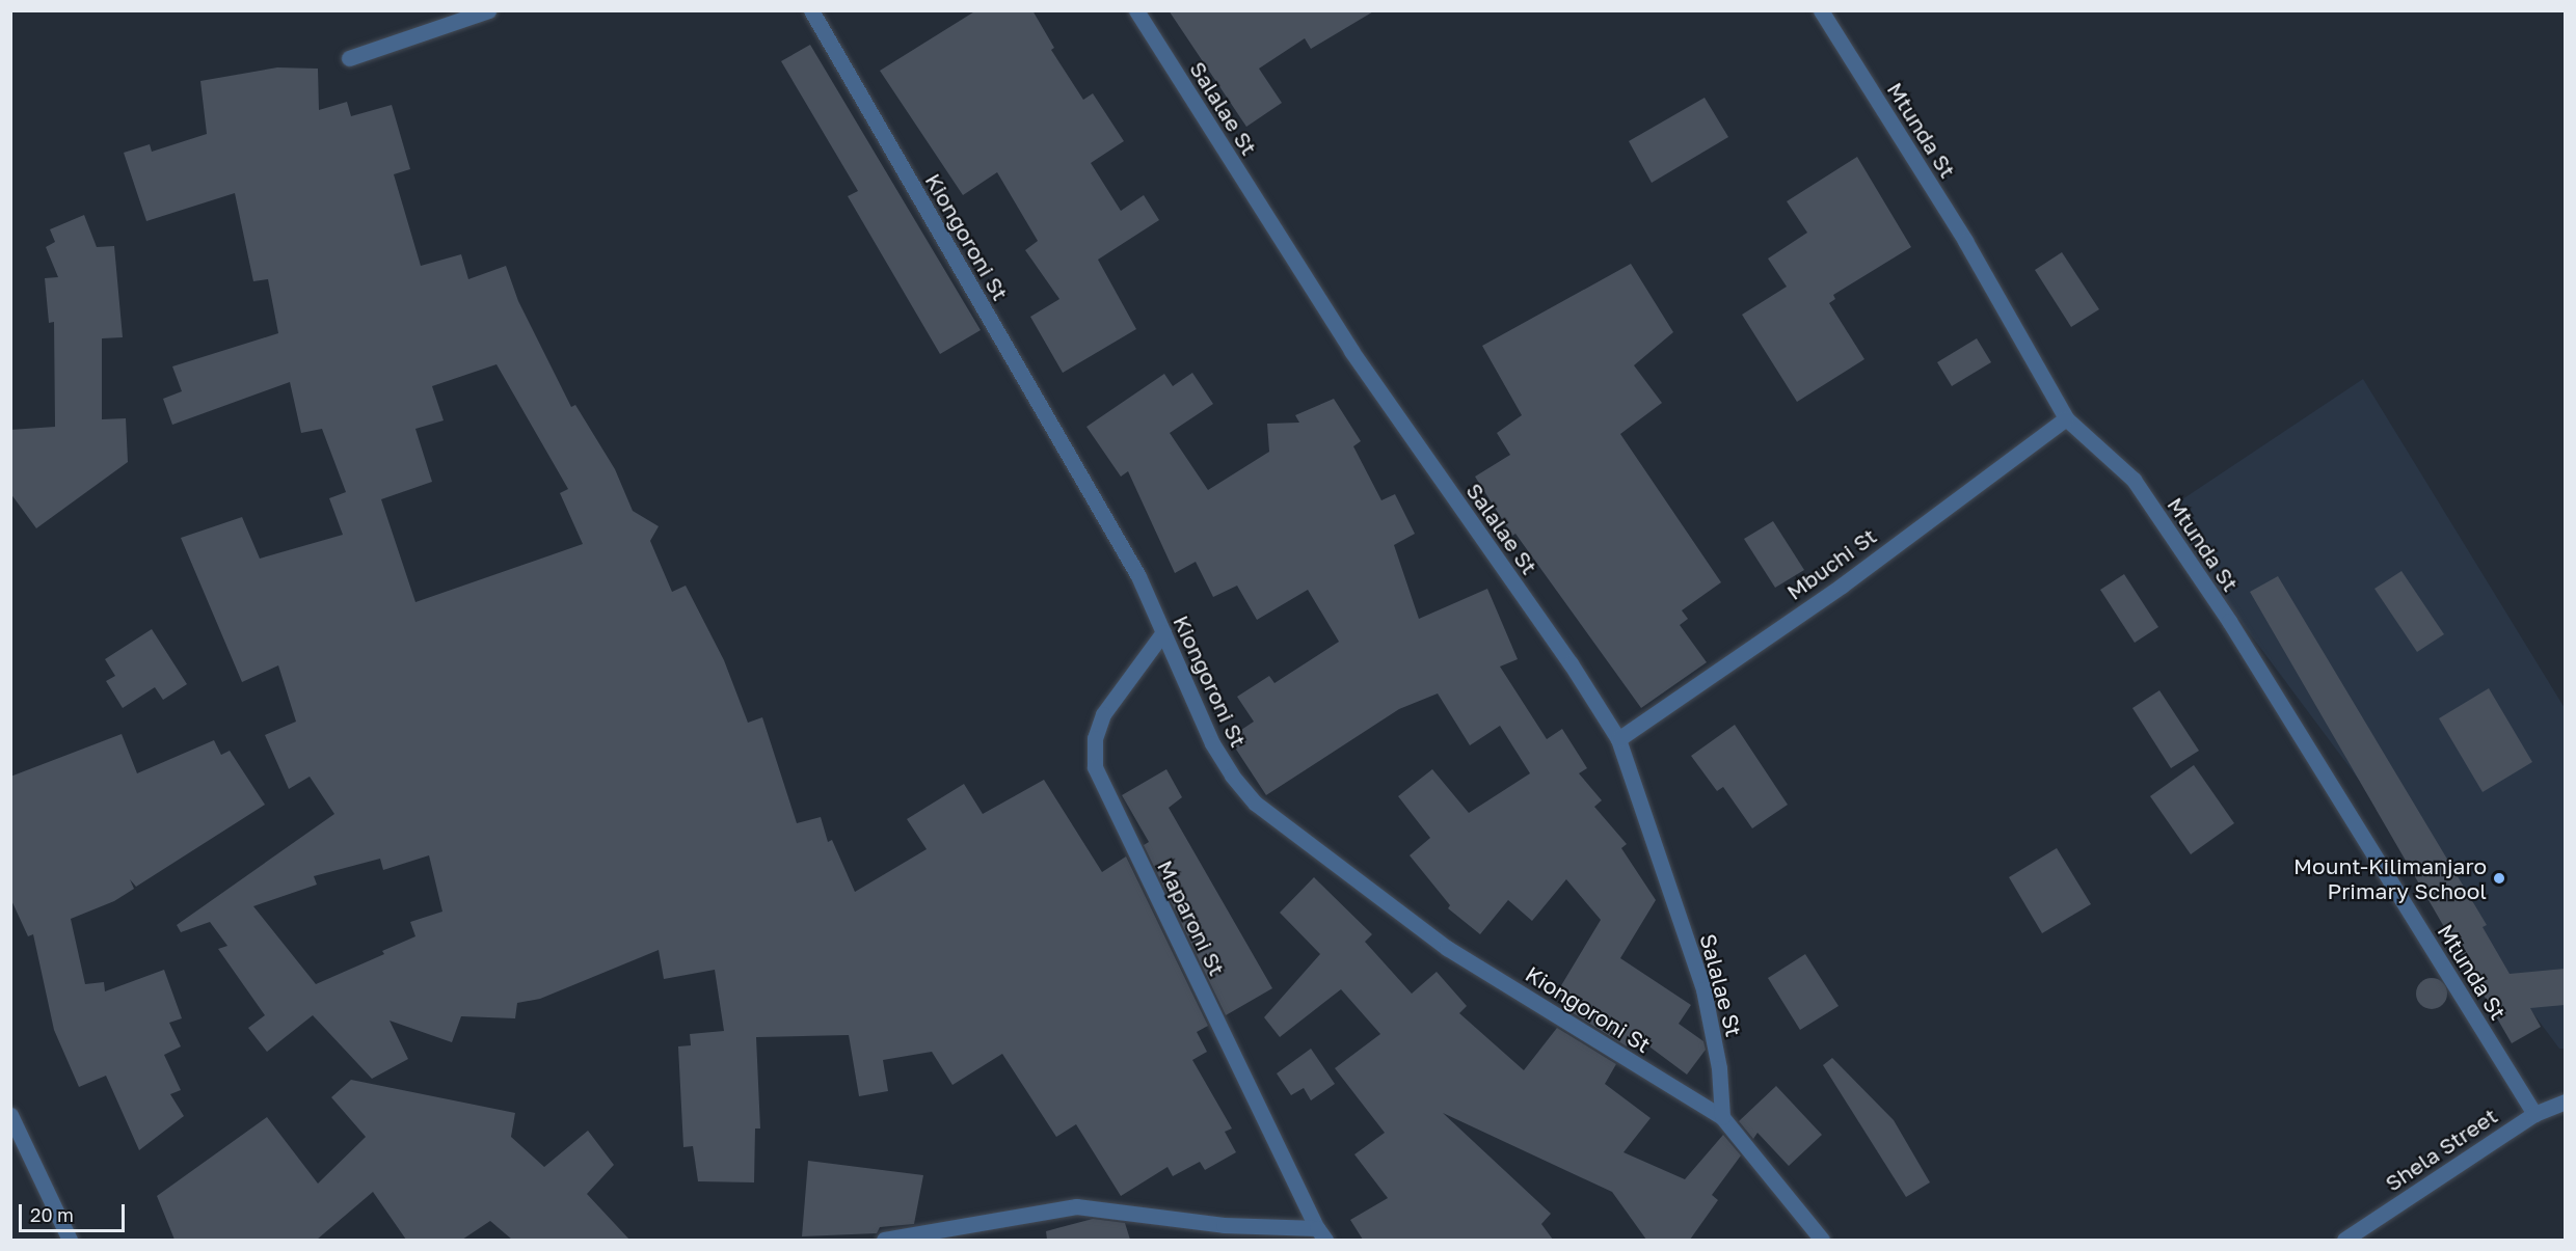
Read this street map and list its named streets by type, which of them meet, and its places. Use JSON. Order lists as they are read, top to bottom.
{
  "streets": {
    "street": [
      "Salalae St",
      "Mtunda St",
      "Kiongoroni St",
      "Mbuchi St",
      "Maparoni St",
      "Shela Street"
    ]
  },
  "crossings": [
    ["Salalae St", "Kiongoroni St"],
    ["Salalae St", "Mbuchi St"],
    ["Mtunda St", "Mbuchi St"],
    ["Mtunda St", "Shela Street"],
    ["Kiongoroni St", "Maparoni St"]
  ],
  "places": ["Mount-Kilimanjaro Primary School"],
  "scale_bar": "20 m"
}
